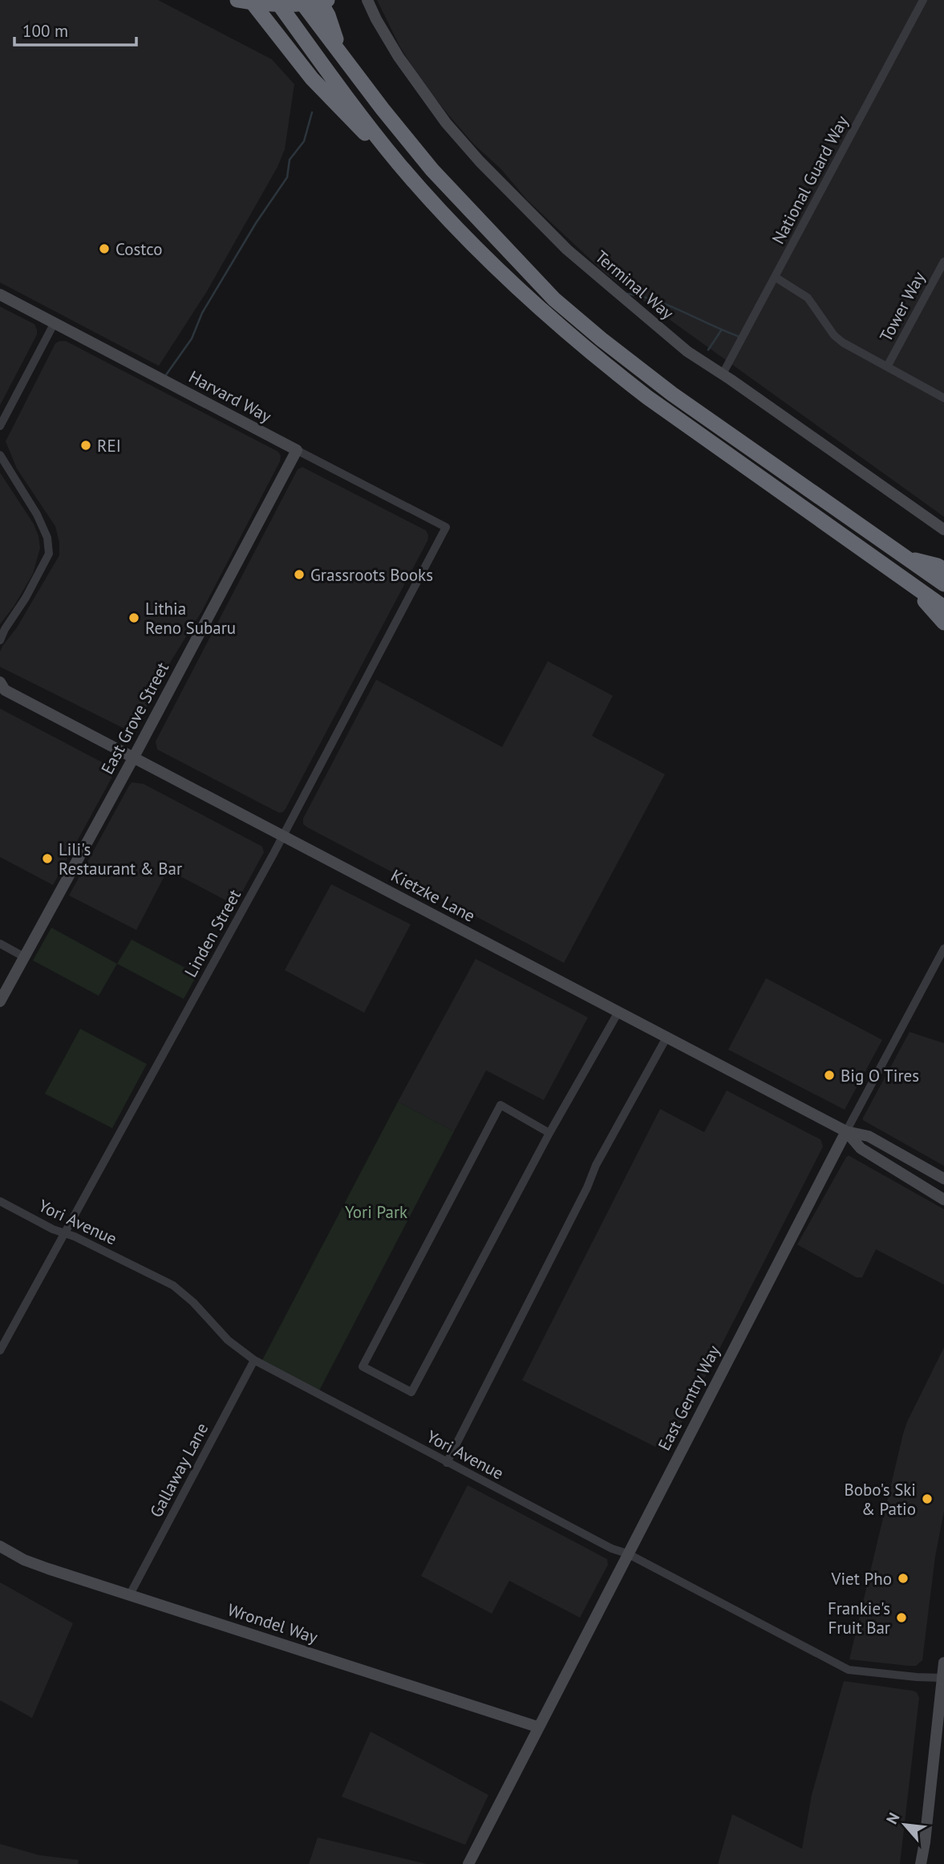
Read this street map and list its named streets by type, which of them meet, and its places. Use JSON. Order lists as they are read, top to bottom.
{
  "streets": {
    "street": [
      "National Guard Way",
      "Terminal Way",
      "Tower Way",
      "Harvard Way",
      "East Grove Street",
      "Kietzke Lane",
      "Linden Street",
      "Yori Avenue",
      "East Gentry Way",
      "Gallaway Lane",
      "Wrondel Way"
    ]
  },
  "crossings": [
    ["National Guard Way", "Terminal Way"],
    ["Harvard Way", "East Grove Street"],
    ["Harvard Way", "Linden Street"],
    ["East Grove Street", "Kietzke Lane"],
    ["Kietzke Lane", "Linden Street"],
    ["Kietzke Lane", "East Gentry Way"],
    ["Linden Street", "Yori Avenue"],
    ["Yori Avenue", "East Gentry Way"],
    ["Yori Avenue", "Gallaway Lane"],
    ["East Gentry Way", "Wrondel Way"],
    ["Gallaway Lane", "Wrondel Way"]
  ],
  "parks": ["Yori Park"],
  "places": [
    "Costco",
    "REI",
    "Grassroots Books",
    "Lithia Reno Subaru",
    "Lili's Restaurant & Bar",
    "Big O Tires",
    "Bobo's Ski & Patio",
    "Viet Pho",
    "Frankie's Fruit Bar"
  ],
  "scale_bar": "100 m",
  "north": "top left"
}
